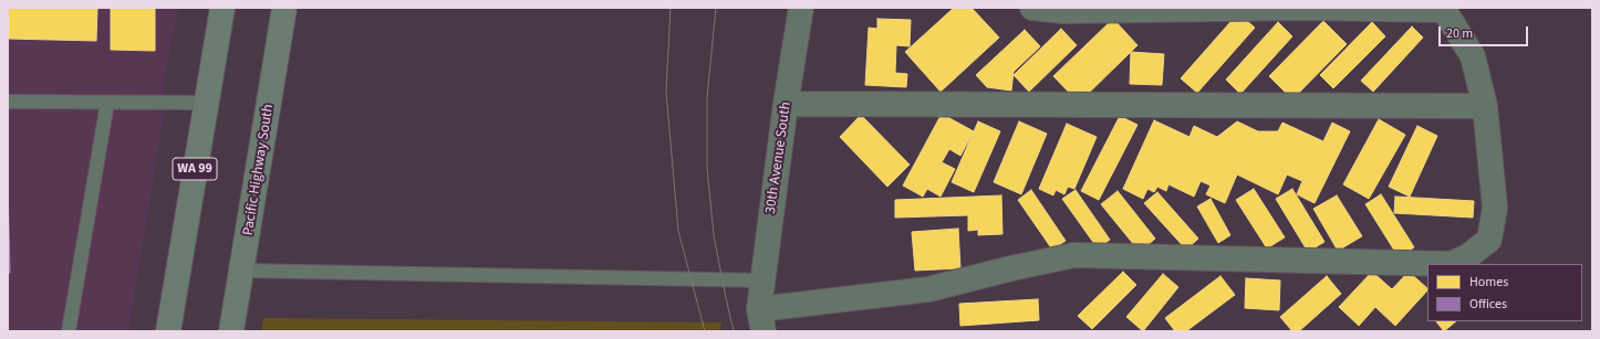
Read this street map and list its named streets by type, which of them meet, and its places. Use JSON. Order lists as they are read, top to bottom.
{
  "streets": {
    "main road": ["WA 99", "Pacific Highway South"],
    "street": ["30th Avenue South"]
  },
  "legend": ["Homes", "Offices"],
  "scale_bar": "20 m"
}
